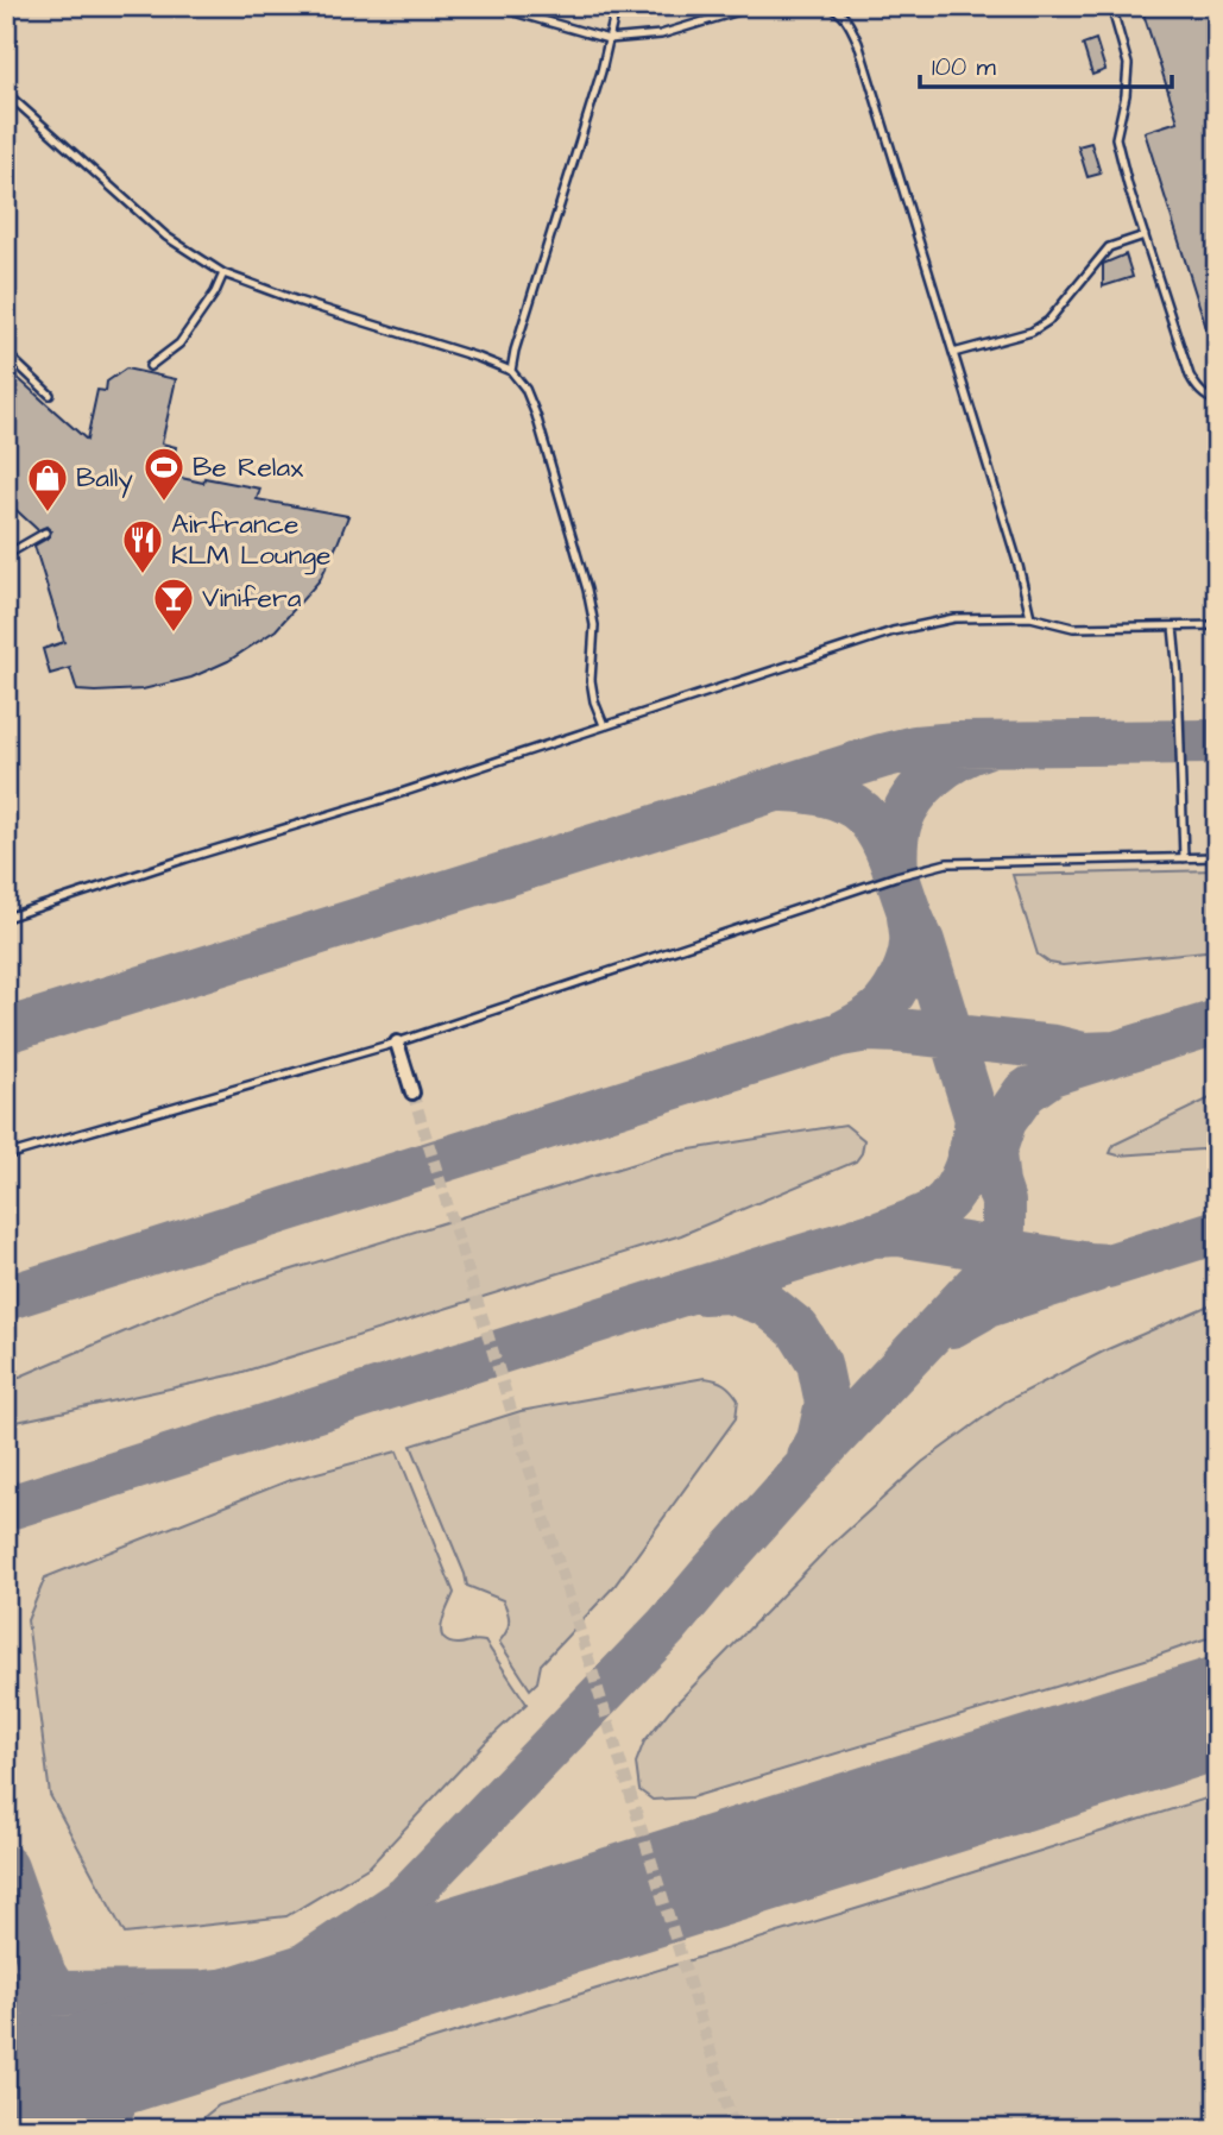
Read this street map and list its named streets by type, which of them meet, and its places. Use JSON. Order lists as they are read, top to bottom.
{
  "places": {
    "sports": ["Be Relax"],
    "shop": ["Bally"],
    "restaurant": ["Airfrance KLM Lounge"],
    "bar": ["Vinifera"]
  },
  "scale_bar": "100 m"
}
